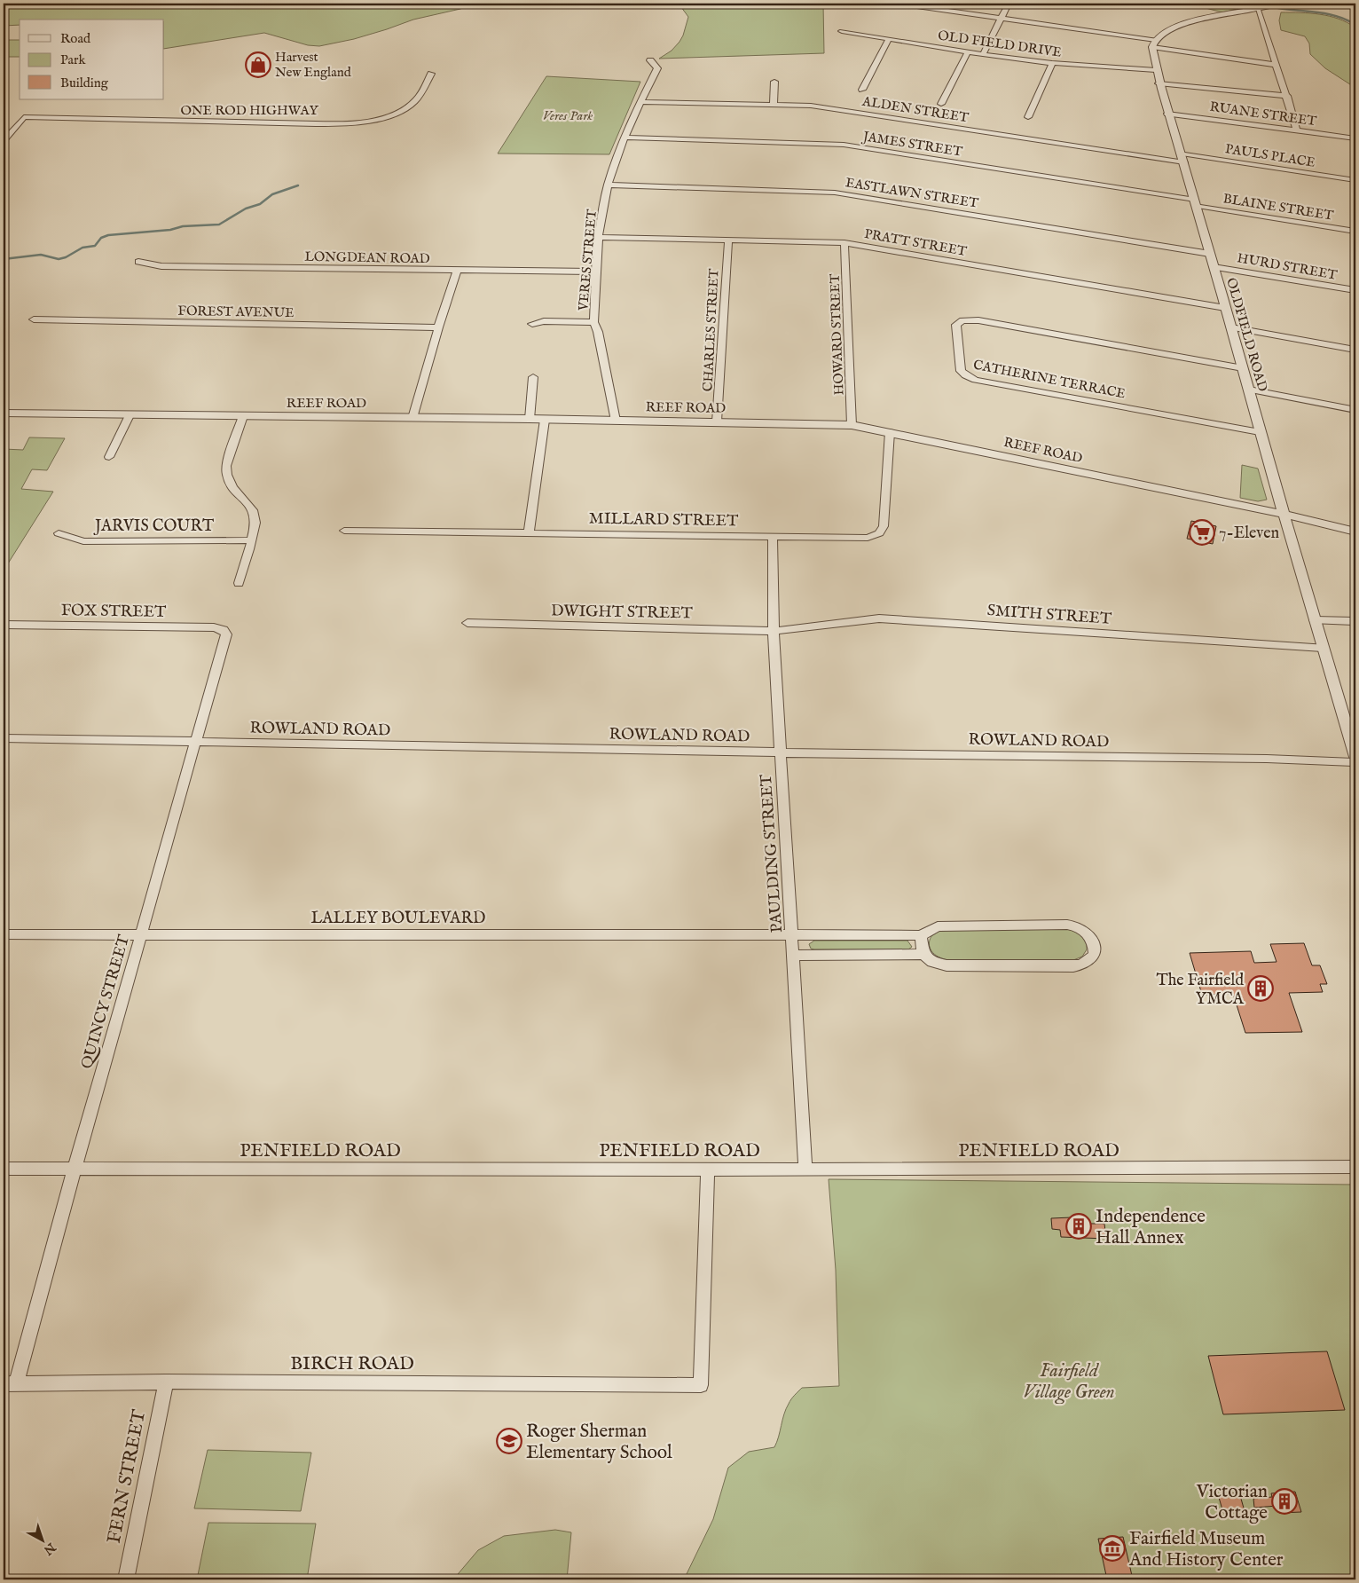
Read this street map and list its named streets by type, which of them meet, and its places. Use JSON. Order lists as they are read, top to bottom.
{
  "streets": {
    "street": [
      "OLD FIELD DRIVE",
      "ALDEN STREET",
      "ONE ROD HIGHWAY",
      "RUANE STREET",
      "JAMES STREET",
      "PAULS PLACE",
      "EASTLAWN STREET",
      "BLAINE STREET",
      "PRATT STREET",
      "LONGDEAN ROAD",
      "VERES STREET",
      "HURD STREET",
      "FOREST AVENUE",
      "CHARLES STREET",
      "HOWARD STREET",
      "OLDFIELD ROAD",
      "CATHERINE TERRACE",
      "REEF ROAD",
      "MILLARD STREET",
      "JARVIS COURT",
      "FOX STREET",
      "DWIGHT STREET",
      "SMITH STREET",
      "ROWLAND ROAD",
      "PAULDING STREET",
      "LALLEY BOULEVARD",
      "QUINCY STREET",
      "PENFIELD ROAD",
      "BIRCH ROAD",
      "FERN STREET"
    ]
  },
  "crossings": [
    ["OLD FIELD DRIVE", "OLDFIELD ROAD"],
    ["ALDEN STREET", "PAULS PLACE"],
    ["ALDEN STREET", "VERES STREET"],
    ["ALDEN STREET", "OLDFIELD ROAD"],
    ["RUANE STREET", "OLDFIELD ROAD"],
    ["JAMES STREET", "BLAINE STREET"],
    ["JAMES STREET", "VERES STREET"],
    ["JAMES STREET", "OLDFIELD ROAD"],
    ["PAULS PLACE", "OLDFIELD ROAD"],
    ["EASTLAWN STREET", "VERES STREET"],
    ["EASTLAWN STREET", "OLDFIELD ROAD"],
    ["BLAINE STREET", "OLDFIELD ROAD"],
    ["PRATT STREET", "VERES STREET"],
    ["PRATT STREET", "CHARLES STREET"],
    ["PRATT STREET", "HOWARD STREET"],
    ["PRATT STREET", "OLDFIELD ROAD"],
    ["LONGDEAN ROAD", "VERES STREET"],
    ["VERES STREET", "REEF ROAD"],
    ["HURD STREET", "OLDFIELD ROAD"],
    ["CHARLES STREET", "REEF ROAD"],
    ["HOWARD STREET", "REEF ROAD"],
    ["OLDFIELD ROAD", "CATHERINE TERRACE"],
    ["OLDFIELD ROAD", "REEF ROAD"],
    ["OLDFIELD ROAD", "SMITH STREET"],
    ["REEF ROAD", "MILLARD STREET"],
    ["MILLARD STREET", "PAULDING STREET"],
    ["FOX STREET", "QUINCY STREET"],
    ["DWIGHT STREET", "SMITH STREET"],
    ["DWIGHT STREET", "PAULDING STREET"],
    ["SMITH STREET", "PAULDING STREET"],
    ["ROWLAND ROAD", "PAULDING STREET"],
    ["ROWLAND ROAD", "QUINCY STREET"],
    ["PAULDING STREET", "LALLEY BOULEVARD"],
    ["PAULDING STREET", "PENFIELD ROAD"],
    ["LALLEY BOULEVARD", "QUINCY STREET"],
    ["QUINCY STREET", "PENFIELD ROAD"],
    ["QUINCY STREET", "BIRCH ROAD"],
    ["PENFIELD ROAD", "BIRCH ROAD"],
    ["BIRCH ROAD", "FERN STREET"]
  ],
  "parks": ["Veres Park", "Fairfield Village Green"],
  "places": {
    "shop": ["Harvest New England"],
    "supermarket": ["7-Eleven"],
    "building": ["The Fairfield YMCA", "Independence Hall Annex", "Victorian Cottage"],
    "school or university": ["Roger Sherman Elementary School"],
    "museum": ["Fairfield Museum And History Center"]
  },
  "legend": ["Road", "Park", "Building"],
  "north": "bottom right"
}
